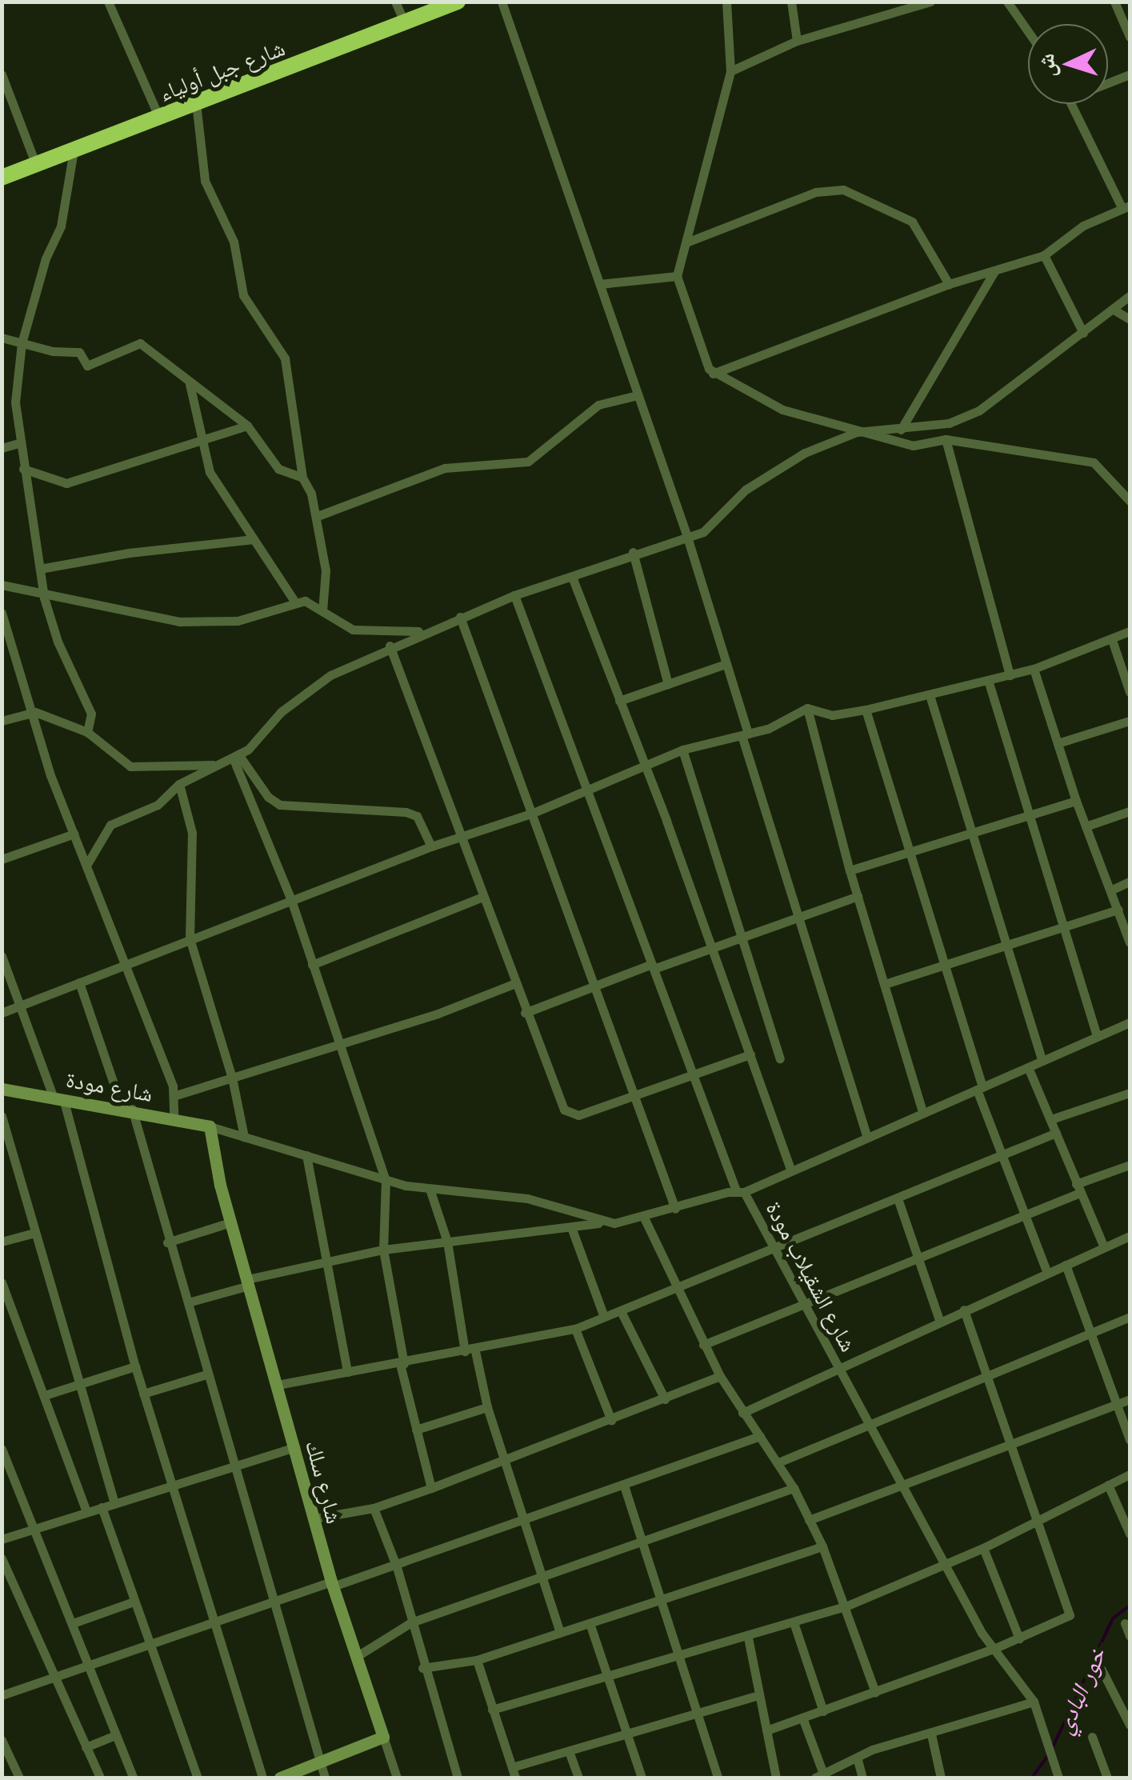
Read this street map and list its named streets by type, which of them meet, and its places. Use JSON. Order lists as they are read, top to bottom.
{
  "streets": {
    "highway": ["شارع جبل أولياء"],
    "street": ["شارع مودة", "شارع الشقيلاب مودة", "شارع سلك"]
  },
  "crossings": [
    ["شارع مودة", "شارع الشقيلاب مودة"],
    ["شارع مودة", "شارع سلك"],
    ["شارع الشقيلاب مودة", "شارع سلك"]
  ],
  "water": ["خور البادي"],
  "north": "left"
}
